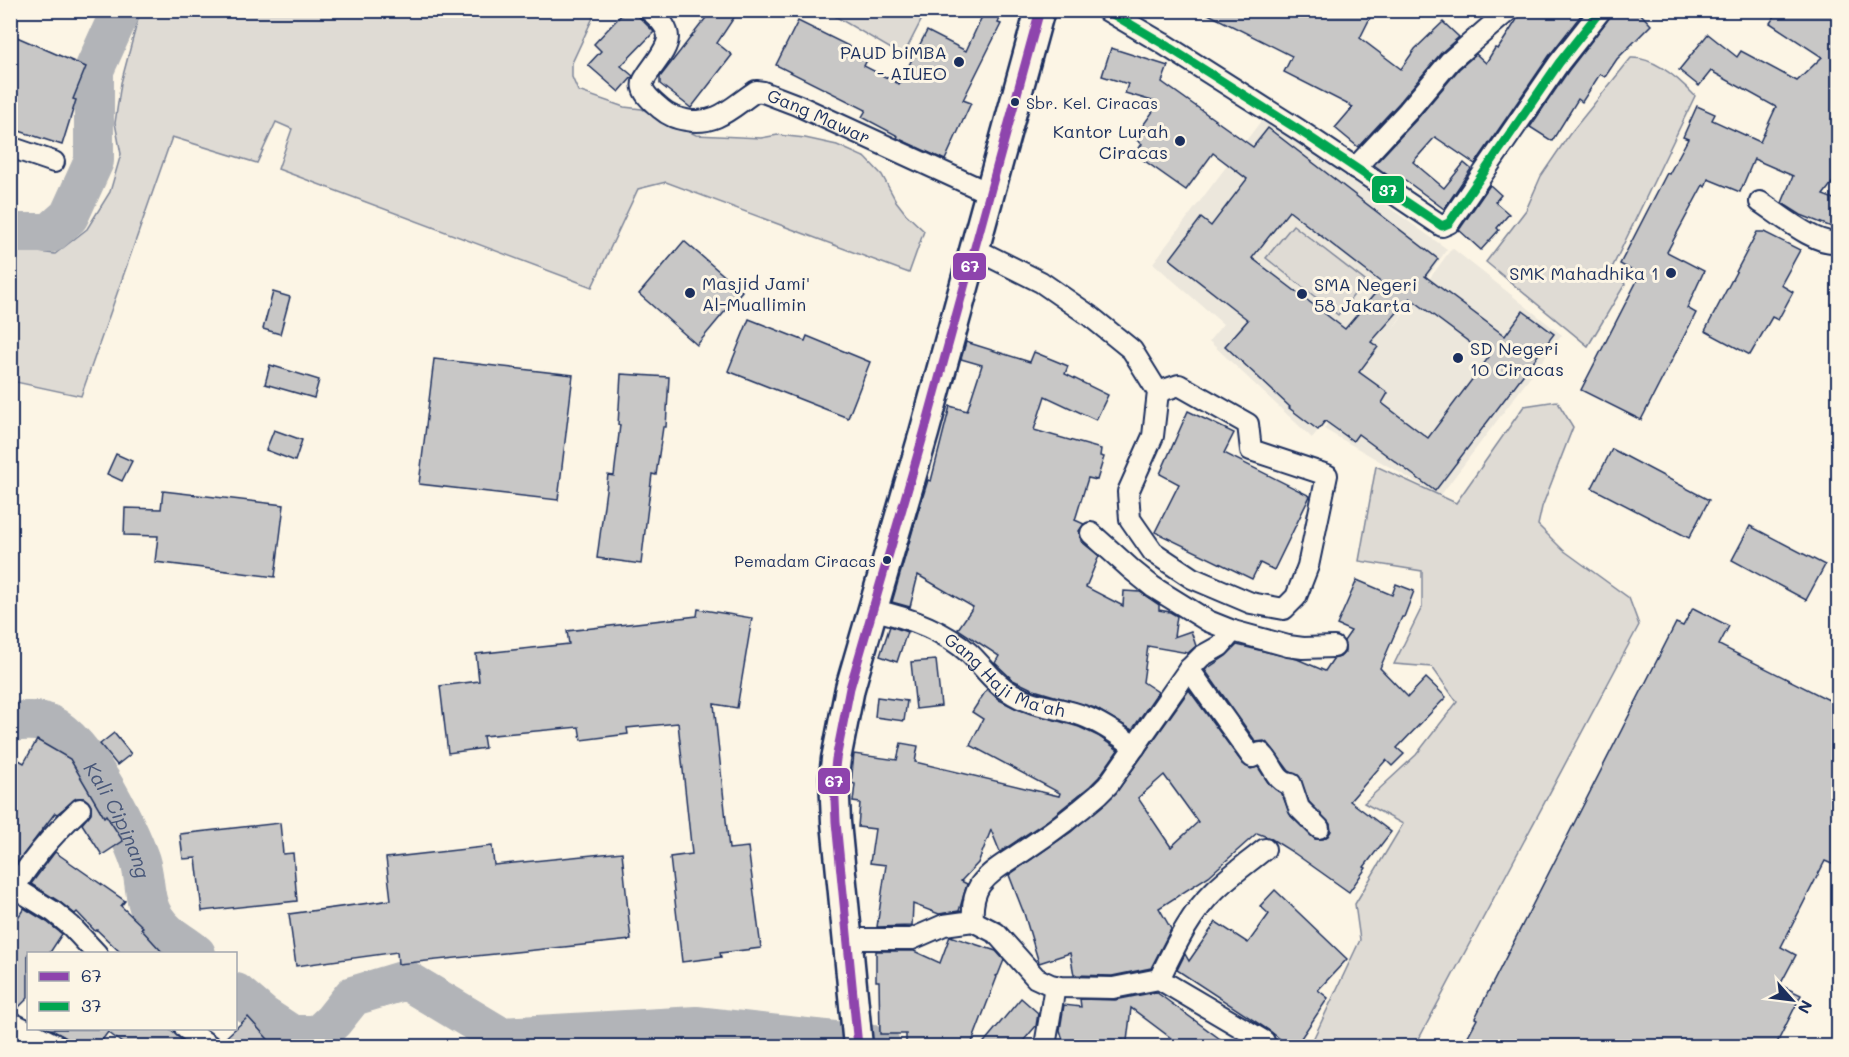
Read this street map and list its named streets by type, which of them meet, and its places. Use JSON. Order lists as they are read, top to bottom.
{
  "streets": {
    "street": ["Gang Mawar", "Gang Haji Ma'ah"]
  },
  "water": ["Kali Cipinang"],
  "places": [
    "PAUD biMBA - AIUEO",
    "Sbr. Kel. Ciracas",
    "Kantor Lurah Ciracas",
    "SMK Mahadhika 1",
    "Masjid Jami' Al-Muallimin",
    "SMA Negeri 58 Jakarta",
    "SD Negeri 10 Ciracas",
    "Pemadam Ciracas"
  ],
  "lines": ["transit line 67", "transit line 37"],
  "legend": ["67", "37"],
  "north": "bottom right"
}
